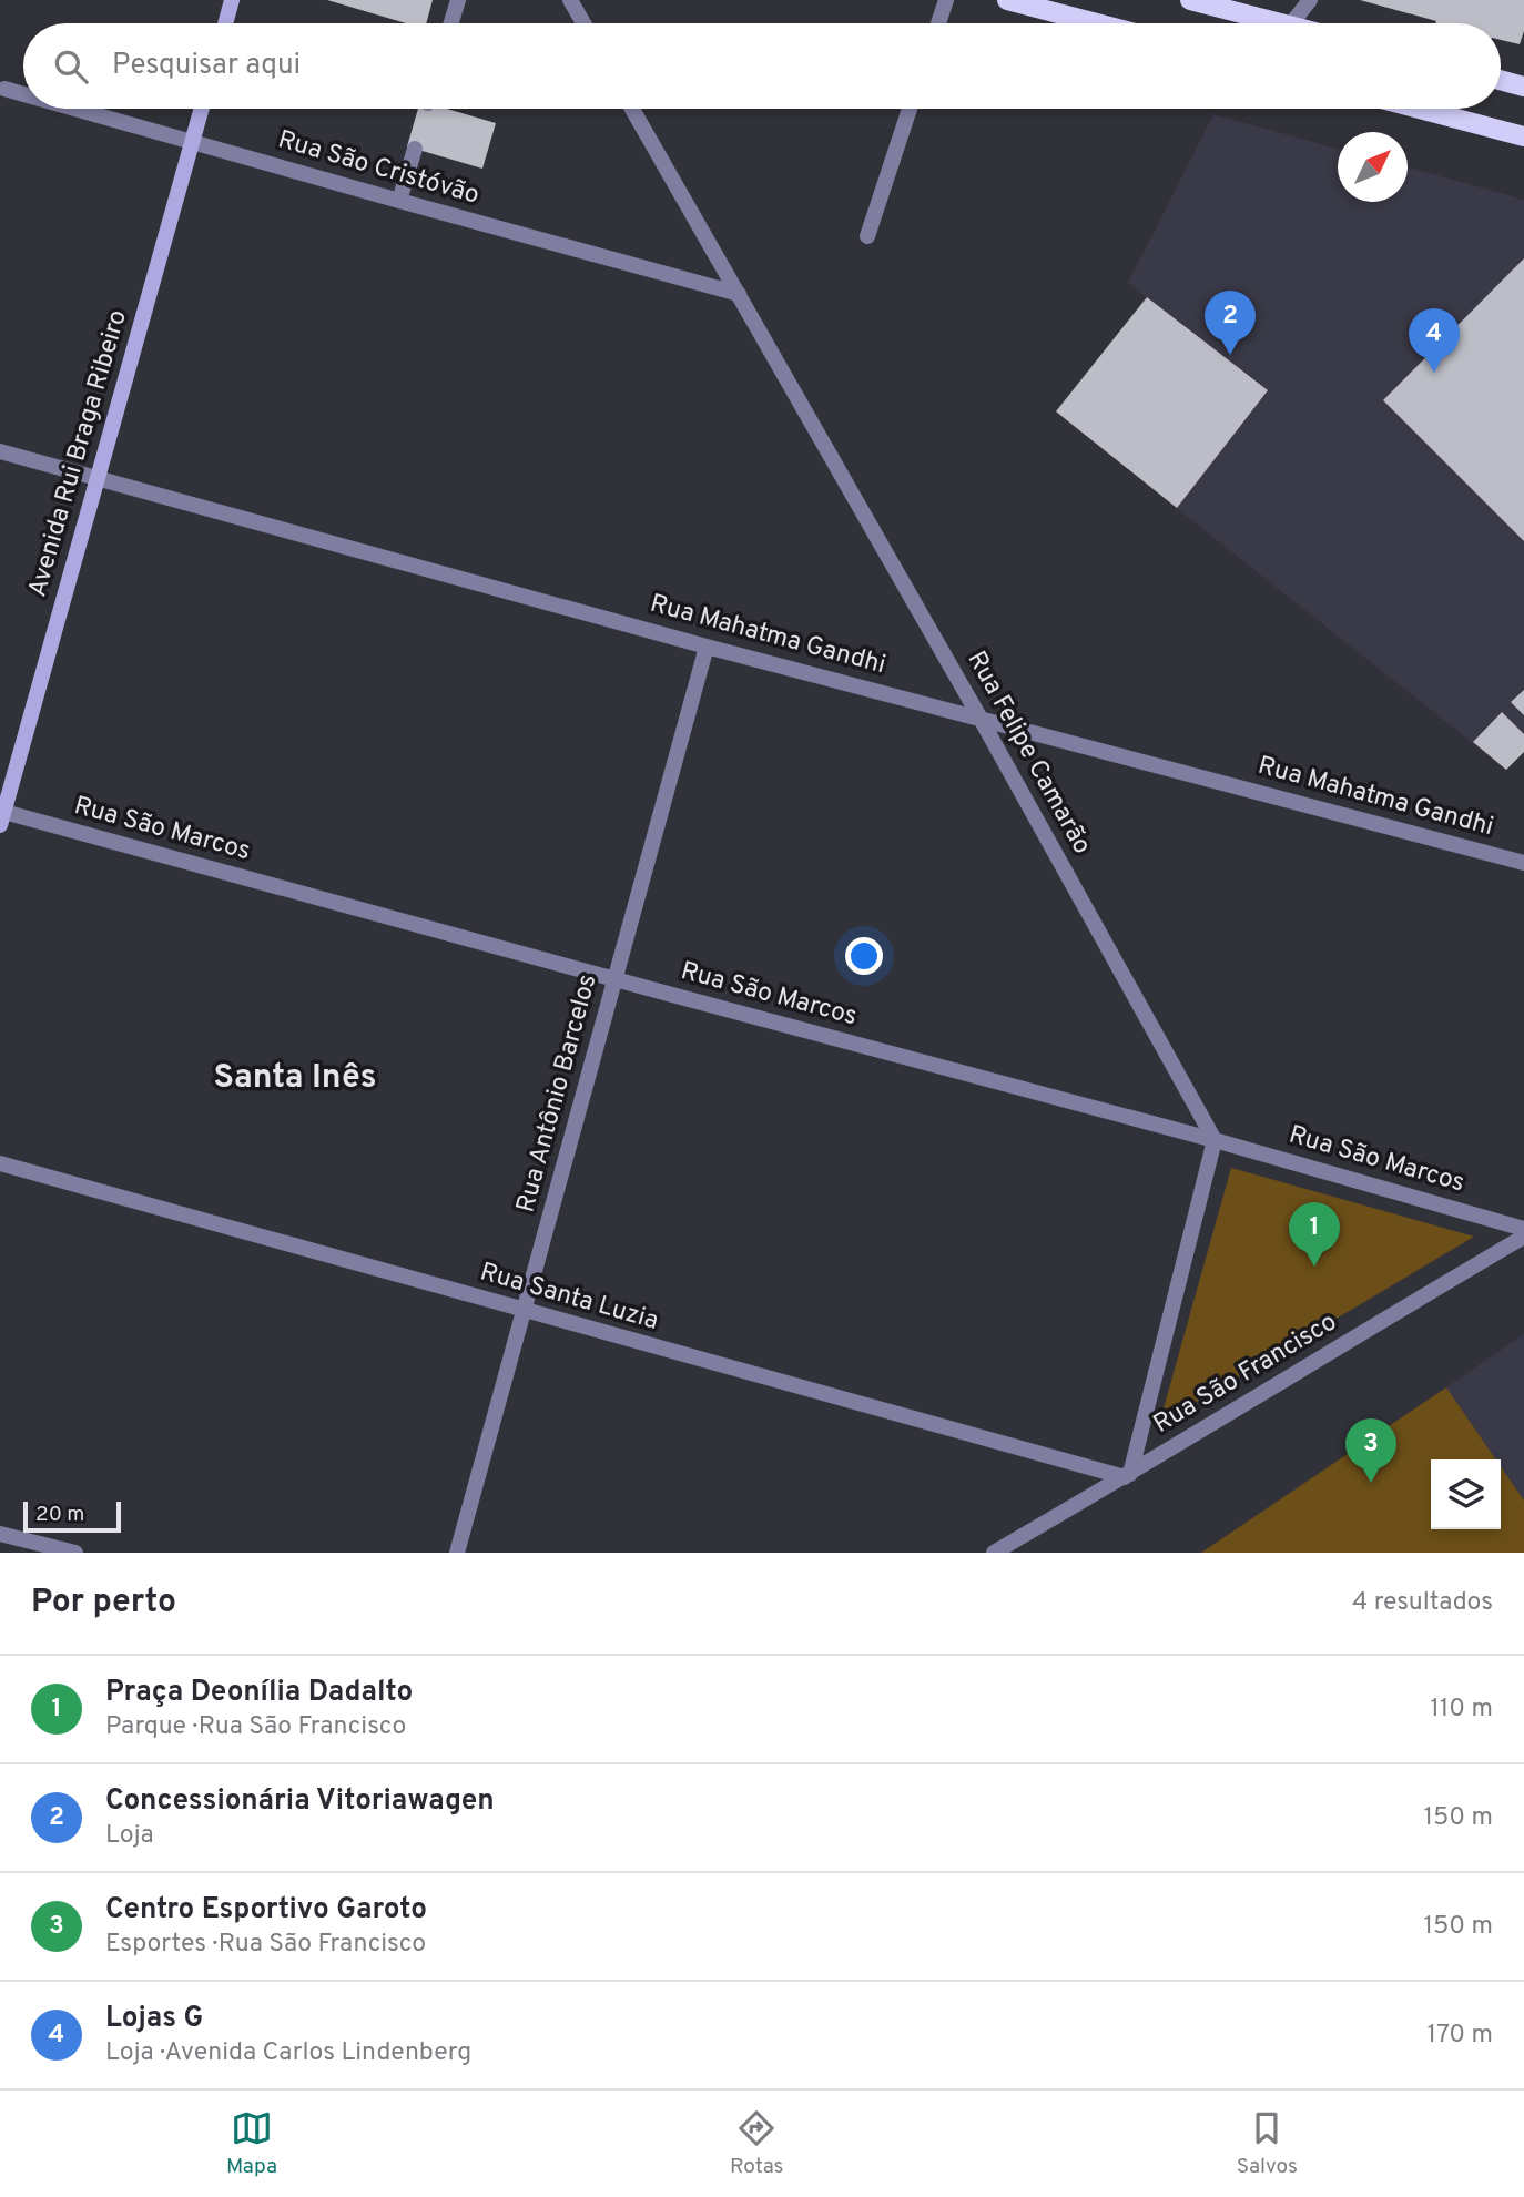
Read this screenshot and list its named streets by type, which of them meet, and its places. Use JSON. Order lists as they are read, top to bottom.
{
  "streets": {
    "main road": ["Avenida Rui Braga Ribeiro"],
    "street": [
      "Rua São Cristóvão",
      "Rua Mahatma Gandhi",
      "Rua Felipe Camarão",
      "Rua São Marcos",
      "Rua Antônio Barcelos",
      "Rua Santa Luzia",
      "Rua São Francisco"
    ]
  },
  "crossings": [
    ["Rua São Cristóvão", "Avenida Rui Braga Ribeiro"],
    ["Rua São Cristóvão", "Rua Felipe Camarão"],
    ["Avenida Rui Braga Ribeiro", "Rua Mahatma Gandhi"],
    ["Avenida Rui Braga Ribeiro", "Rua São Marcos"],
    ["Rua Mahatma Gandhi", "Rua Felipe Camarão"],
    ["Rua Mahatma Gandhi", "Rua Antônio Barcelos"],
    ["Rua Felipe Camarão", "Rua São Marcos"],
    ["Rua São Marcos", "Rua Antônio Barcelos"],
    ["Rua Antônio Barcelos", "Rua Santa Luzia"],
    ["Rua Santa Luzia", "Rua São Francisco"]
  ],
  "districts": ["Santa Inês"],
  "scale_bar": "20 m",
  "north": "top right",
  "page": {
    "search": "Pesquisar aqui",
    "pins": [
      "2",
      "4",
      "1",
      "3"
    ],
    "scale": "20 m",
    "heading": ["Por perto", "4 resultados"],
    "list": [
      {
        "mark": "1",
        "name": "Praça Deonília Dadalto",
        "note": "Parque · Rua São Francisco",
        "value": "110 m"
      },
      {
        "mark": "2",
        "name": "Concessionária Vitoriawagen",
        "note": "Loja",
        "value": "150 m"
      },
      {
        "mark": "3",
        "name": "Centro Esportivo Garoto",
        "note": "Esportes · Rua São Francisco",
        "value": "150 m"
      },
      {
        "mark": "4",
        "name": "Lojas G",
        "note": "Loja · Avenida Carlos Lindenberg",
        "value": "170 m"
      }
    ],
    "nav": ["Mapa", "Rotas", "Salvos"]
  }
}
